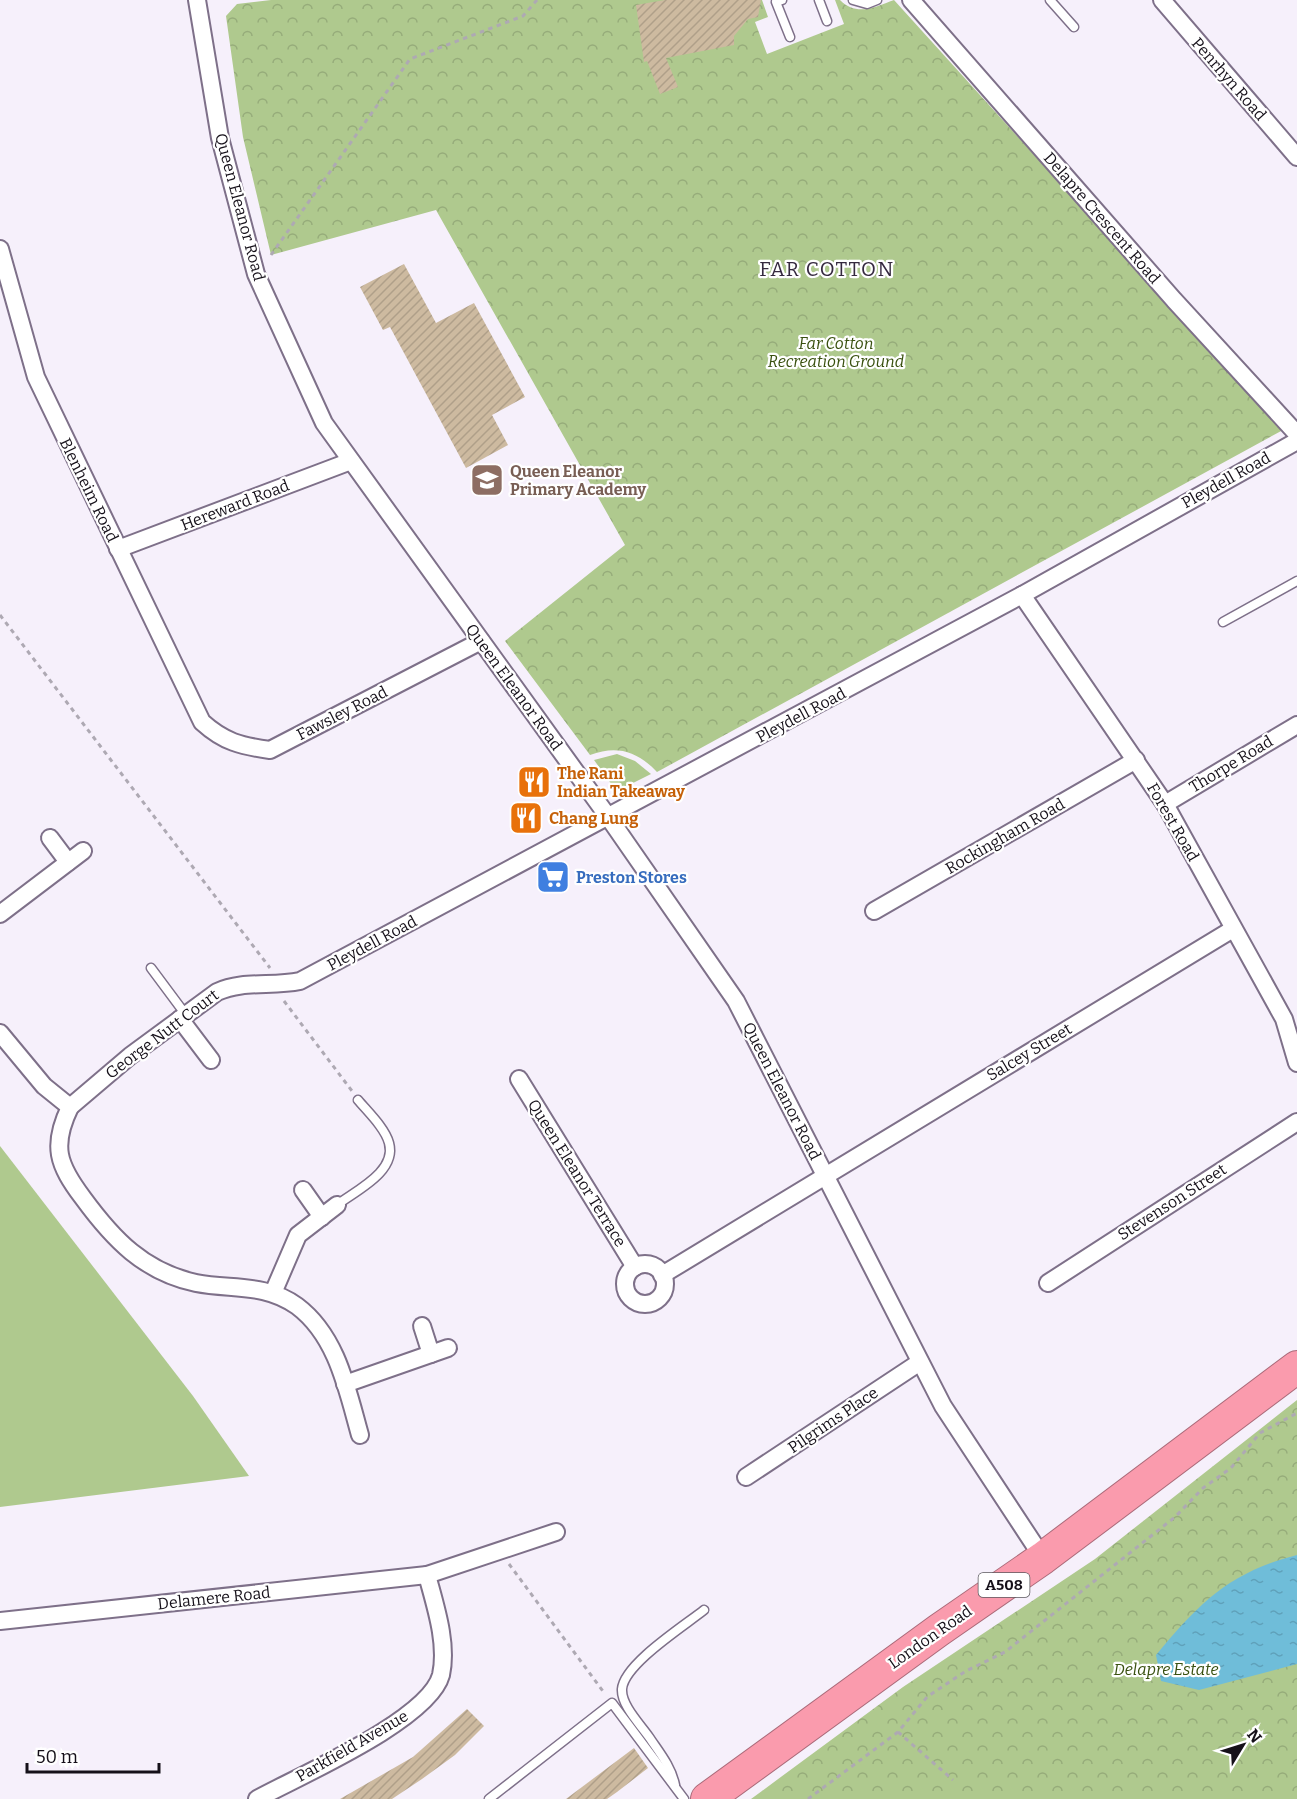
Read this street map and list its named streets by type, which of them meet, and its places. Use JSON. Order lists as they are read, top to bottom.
{
  "streets": {
    "highway": ["A508", "London Road"],
    "street": [
      "Penrhyn Road",
      "Queen Eleanor Road",
      "Delapre Crescent Road",
      "Pleydell Road",
      "Blenheim Road",
      "Hereward Road",
      "Fawsley Road",
      "Thorpe Road",
      "Forest Road",
      "Rockingham Road",
      "George Nutt Court",
      "Salcey Street",
      "Queen Eleanor Terrace",
      "Stevenson Street",
      "Pilgrims Place",
      "Delamere Road",
      "Parkfield Avenue"
    ]
  },
  "crossings": [
    ["Queen Eleanor Road", "Pleydell Road"],
    ["Queen Eleanor Road", "Hereward Road"],
    ["Queen Eleanor Road", "Fawsley Road"],
    ["Queen Eleanor Road", "Salcey Street"],
    ["Queen Eleanor Road", "Pilgrims Place"],
    ["Queen Eleanor Road", "London Road"],
    ["Pleydell Road", "Forest Road"],
    ["Pleydell Road", "George Nutt Court"],
    ["Blenheim Road", "Hereward Road"],
    ["Blenheim Road", "Fawsley Road"],
    ["Thorpe Road", "Forest Road"],
    ["Forest Road", "Rockingham Road"],
    ["Forest Road", "Salcey Street"],
    ["Delamere Road", "Parkfield Avenue"]
  ],
  "districts": ["FAR COTTON"],
  "parks": ["Far Cotton Recreation Ground", "Delapre Estate"],
  "places": {
    "school or university": ["Queen Eleanor Primary Academy"],
    "restaurant": ["The Rani Indian Takeaway", "Chang Lung"],
    "supermarket": ["Preston Stores"]
  },
  "scale_bar": "50 m",
  "north": "top right"
}
